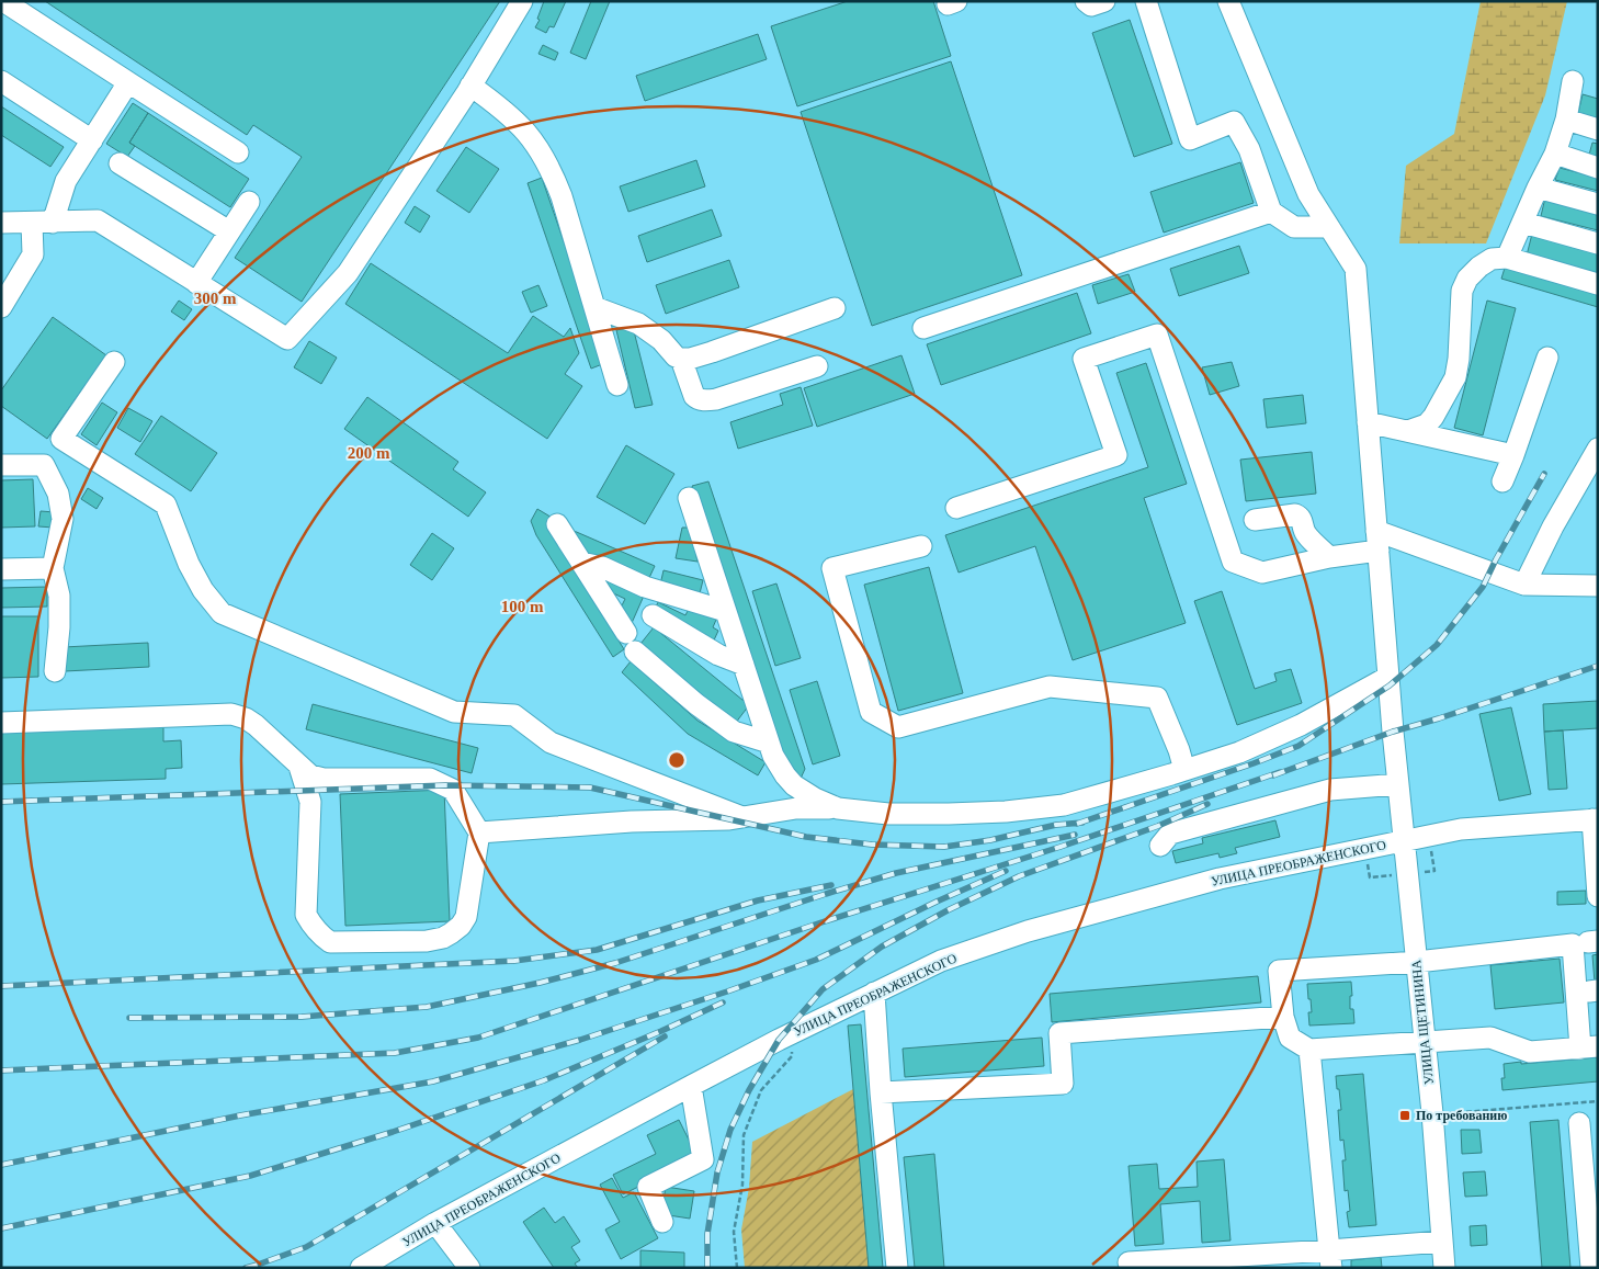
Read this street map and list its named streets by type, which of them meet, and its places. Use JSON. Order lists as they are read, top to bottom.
{
  "streets": {
    "street": ["УЛИЦА ПРЕОБРАЖЕНСКОГО", "УЛИЦА ЩЕТИНИНА"]
  },
  "crossings": [
    ["УЛИЦА ПРЕОБРАЖЕНСКОГО", "УЛИЦА ЩЕТИНИНА"]
  ],
  "places": {
    "transit": ["По требованию"]
  },
  "rings": ["300 m", "200 m", "100 m"]
}
